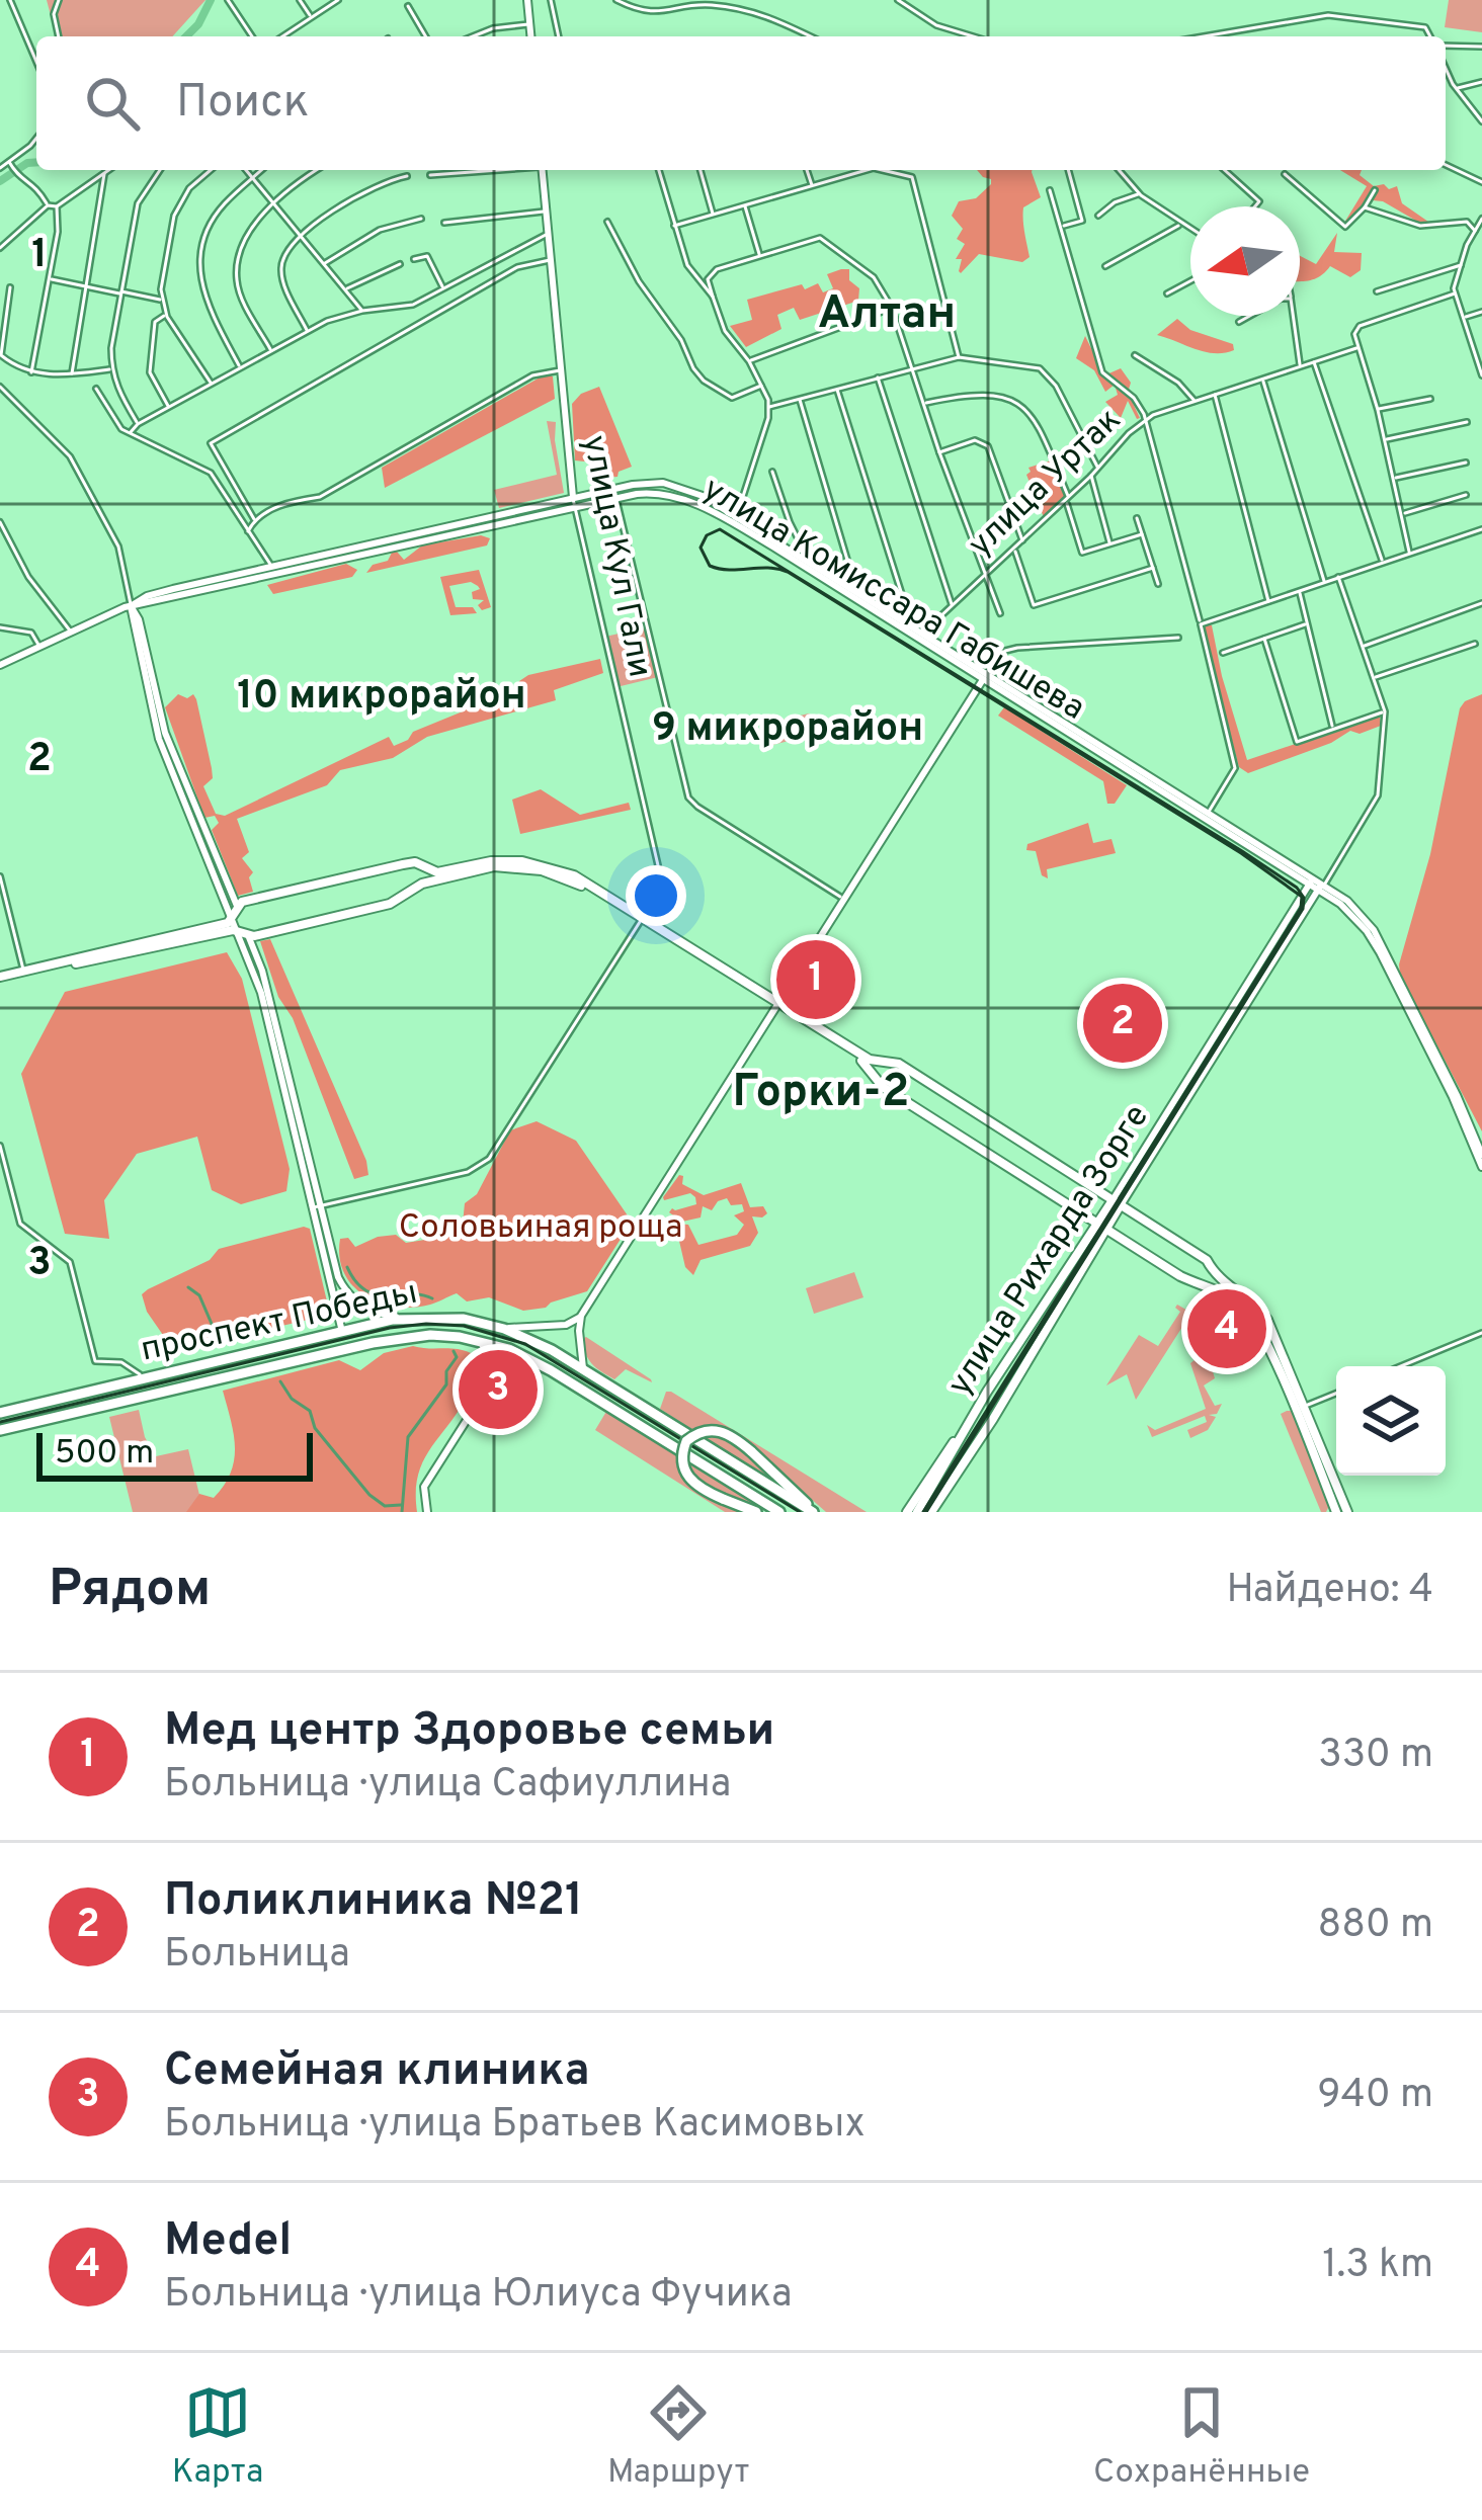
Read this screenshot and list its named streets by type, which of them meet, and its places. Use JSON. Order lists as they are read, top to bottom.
{
  "streets": {
    "main road": ["улица Рихарда Зорге", "проспект Победы"],
    "street": ["улица Уртак", "улица Кул Гали", "улица Комиссара Габишева"]
  },
  "crossings": [
    ["улица Уртак", "улица Комиссара Габишева"],
    ["улица Кул Гали", "улица Комиссара Габишева"],
    ["улица Комиссара Габишева", "улица Рихарда Зорге"]
  ],
  "districts": [
    "Алтан",
    "10 микрорайон",
    "9 микрорайон",
    "Горки-2"
  ],
  "parks": ["Соловьиная роща"],
  "scale_bar": "500 m",
  "north": "left",
  "page": {
    "search": "Поиск",
    "pins": [
      "1",
      "2",
      "4",
      "3"
    ],
    "scale": "500 m",
    "heading": ["Рядом", "Найдено: 4"],
    "list": [
      {
        "mark": "1",
        "name": "Мед центр Здоровье семьи",
        "note": "Больница · улица Сафиуллина",
        "value": "330 m"
      },
      {
        "mark": "2",
        "name": "Поликлиника №21",
        "note": "Больница",
        "value": "880 m"
      },
      {
        "mark": "3",
        "name": "Семейная клиника",
        "note": "Больница · улица Братьев Касимовых",
        "value": "940 m"
      },
      {
        "mark": "4",
        "name": "Medel",
        "note": "Больница · улица Юлиуса Фучика",
        "value": "1.3 km"
      }
    ],
    "nav": ["Карта", "Маршрут", "Сохранённые"]
  },
  "grid": {
    "rows": ["1", "2", "3"]
  }
}
